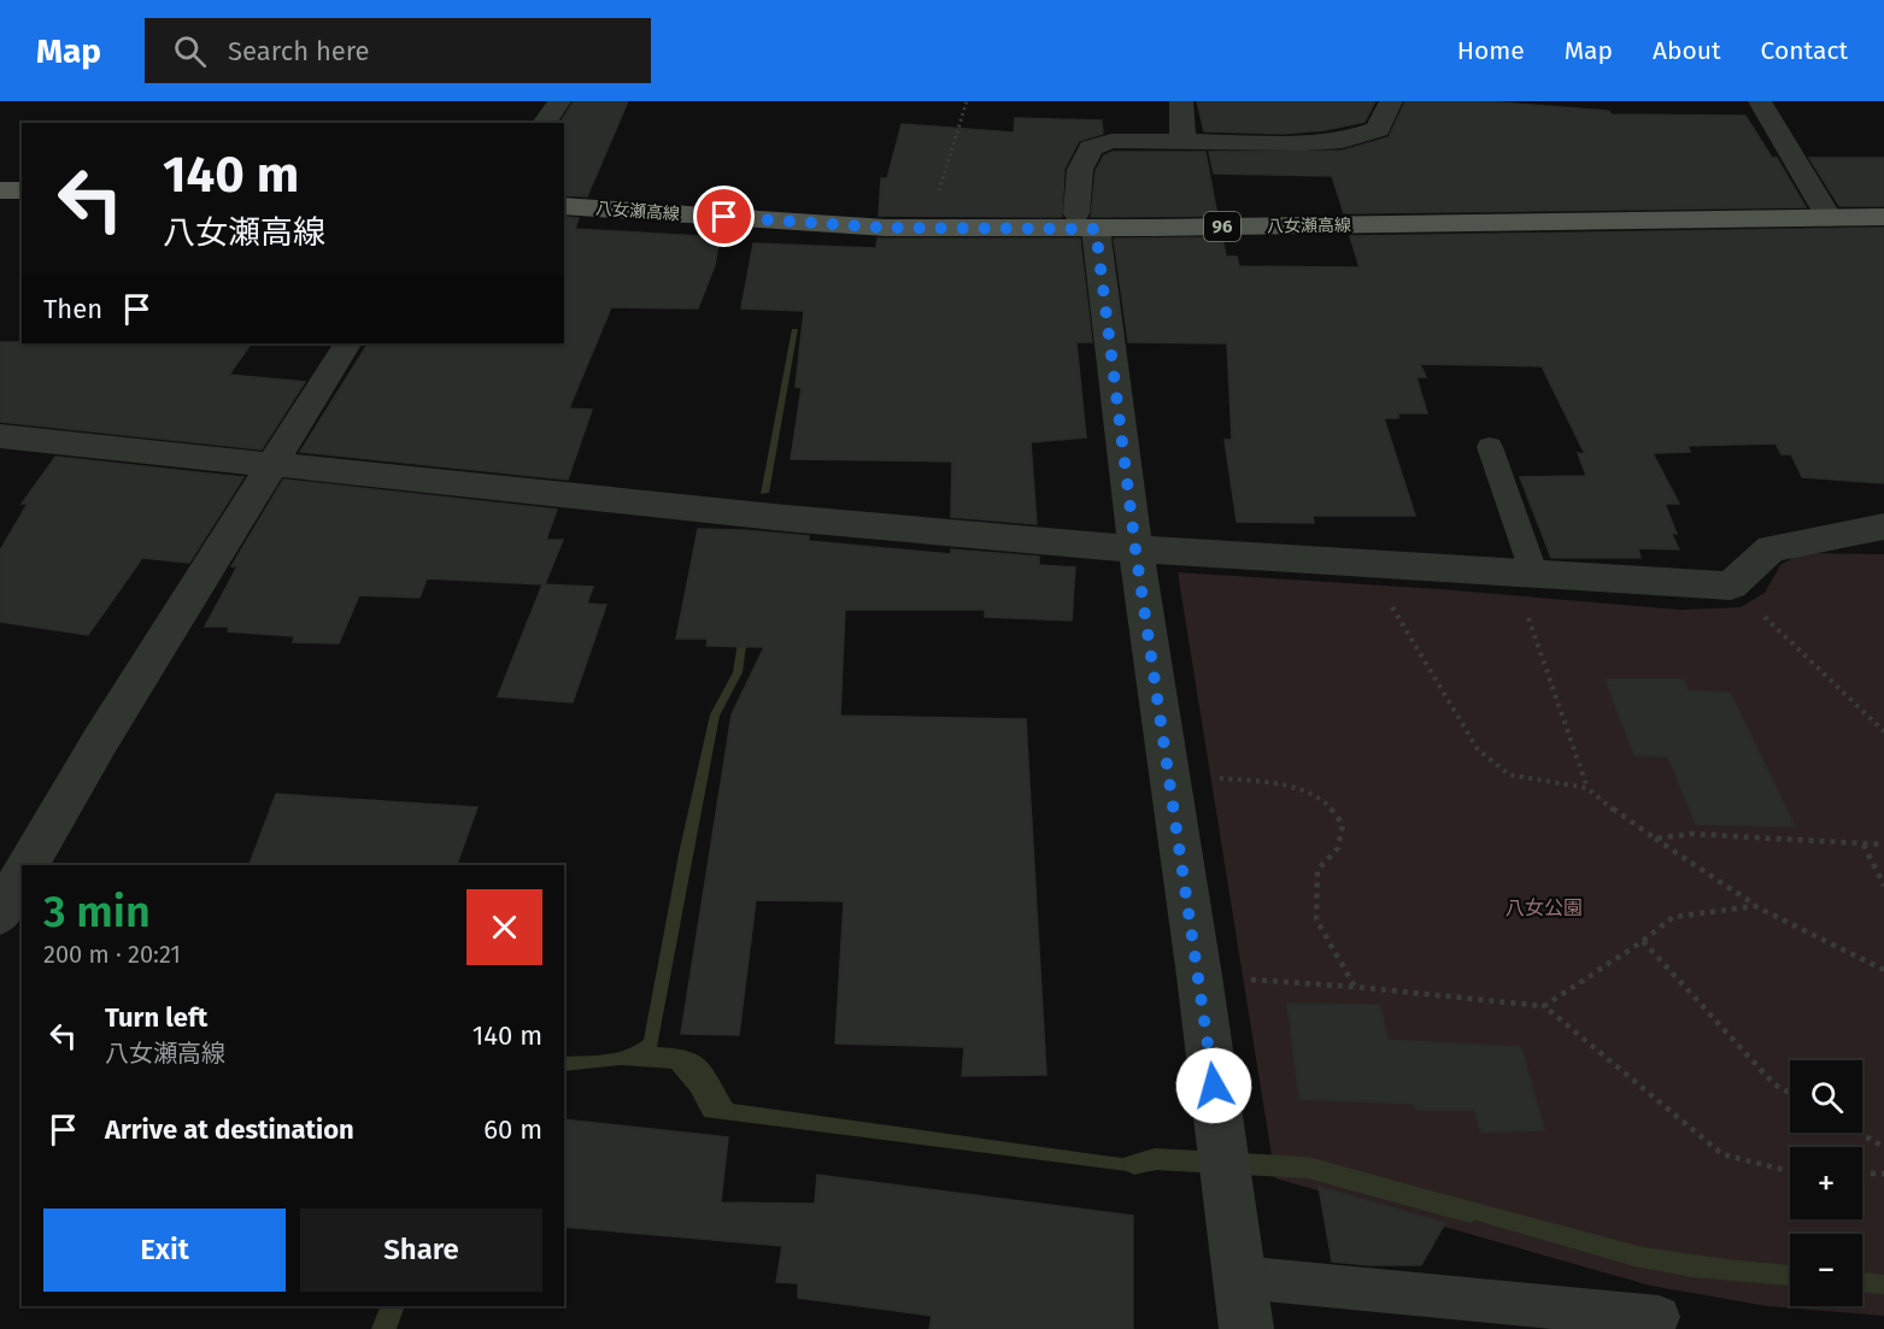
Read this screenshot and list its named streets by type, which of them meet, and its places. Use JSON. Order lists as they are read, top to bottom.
{
  "streets": {
    "main road": ["八女瀬高線", "96"]
  },
  "parks": ["八女公園"],
  "page": {
    "header": "Map",
    "search": "Search here",
    "nav": [
      "Home",
      "Map",
      "About",
      "Contact"
    ],
    "turn": ["140 m", "八女瀬高線"],
    "then": "Then",
    "heading": ["3 min", "200 m · 20:21"],
    "list": [
      {
        "name": "Turn left",
        "note": "八女瀬高線",
        "value": "140 m"
      },
      {
        "name": "Arrive at destination",
        "value": "60 m"
      }
    ],
    "map_buttons": ["+", "−"],
    "buttons": ["Exit", "Share"]
  }
}
